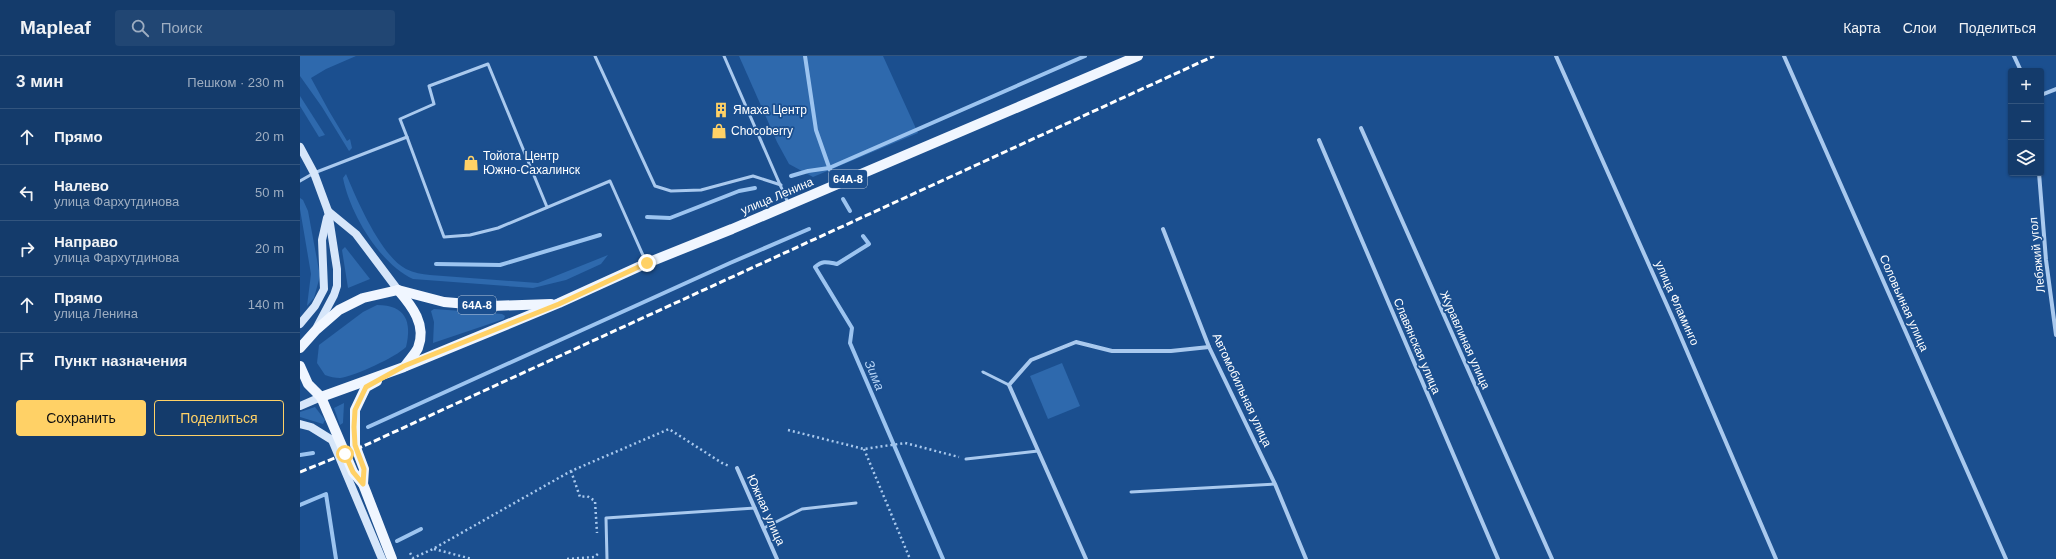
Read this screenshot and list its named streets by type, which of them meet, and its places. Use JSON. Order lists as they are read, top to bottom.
{
  "streets": {
    "main road": ["64А-8", "улица Ленина"],
    "street": [
      "Лебяжий угол",
      "улица Фламинго",
      "Соловьиная улица",
      "Журавлиная улица",
      "Славянская улица",
      "Автомобильная улица",
      "Южная улица"
    ]
  },
  "crossings": [
    ["64А-8", "улица Ленина"]
  ],
  "water": ["Зима"],
  "places": {
    "building": ["Ямаха Центр"],
    "shop": ["Chocoberry", "Тойота Центр Южно-Сахалинск"]
  },
  "page": {
    "header": "Mapleaf",
    "search": "Поиск",
    "nav": ["Карта", "Слои", "Поделиться"],
    "heading": ["3 мин", "Пешком · 230 m"],
    "map_buttons": ["+", "−"],
    "list": [
      ["Прямо", "20 m"],
      ["Налево", "улица Фархутдинова", "50 m"],
      ["Направо", "улица Фархутдинова", "20 m"],
      ["Прямо", "улица Ленина", "140 m"],
      "Пункт назначения"
    ],
    "buttons": ["Сохранить", "Поделиться"]
  }
}
